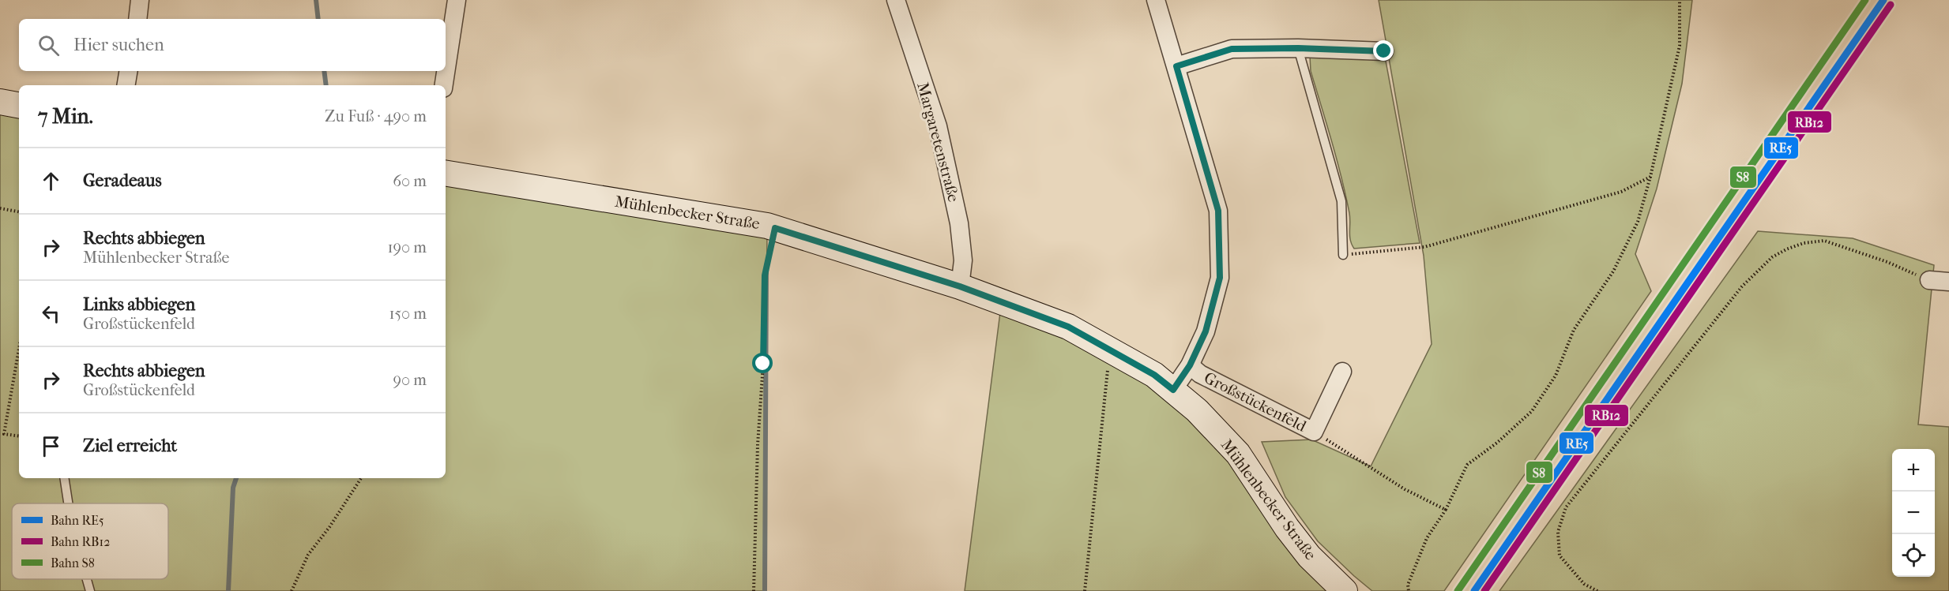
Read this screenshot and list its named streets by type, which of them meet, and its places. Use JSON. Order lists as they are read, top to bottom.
{
  "streets": {
    "main road": ["Mühlenbecker Straße"],
    "street": ["Margaretenstraße", "Großstückenfeld"]
  },
  "crossings": [
    ["Margaretenstraße", "Mühlenbecker Straße"],
    ["Mühlenbecker Straße", "Großstückenfeld"]
  ],
  "lines": ["rail line RE5", "rail line S8", "rail line RB12"],
  "legend": ["Bahn RE5", "Bahn RB12", "Bahn S8"],
  "page": {
    "search": "Hier suchen",
    "heading": ["7 Min.", "Zu Fuß · 490 m"],
    "list": [
      ["Geradeaus", "60 m"],
      ["Rechts abbiegen", "Mühlenbecker Straße", "190 m"],
      ["Links abbiegen", "Großstückenfeld", "150 m"],
      ["Rechts abbiegen", "Großstückenfeld", "90 m"],
      "Ziel erreicht"
    ],
    "map_buttons": ["+", "−"]
  }
}
